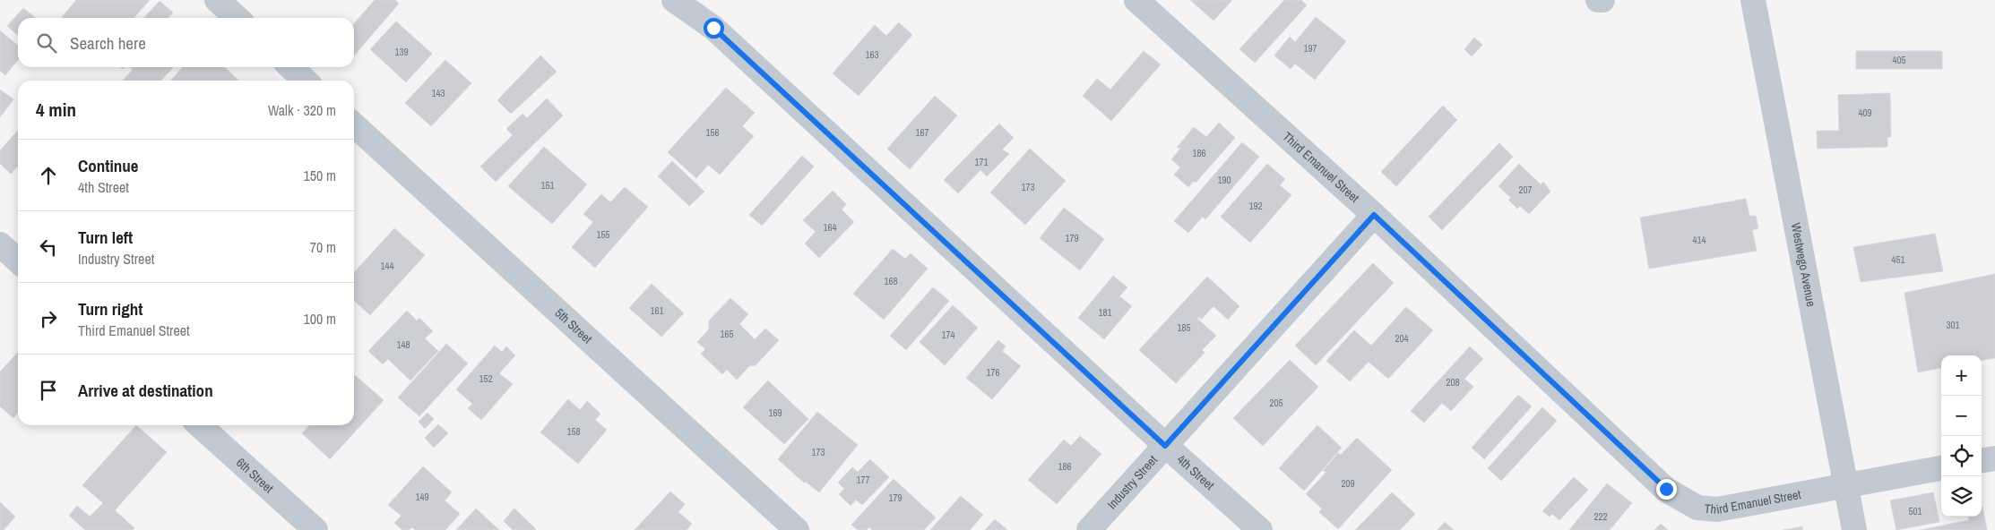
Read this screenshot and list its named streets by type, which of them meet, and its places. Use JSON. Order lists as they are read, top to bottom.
{
  "streets": {
    "street": [
      "Third Emanuel Street",
      "Westwego Avenue",
      "5th Street",
      "4th Street",
      "6th Street",
      "Industry Street"
    ]
  },
  "crossings": [
    ["Third Emanuel Street", "Westwego Avenue"],
    ["Third Emanuel Street", "Industry Street"],
    ["4th Street", "Industry Street"]
  ],
  "house_numbers": [
    "197",
    "139",
    "163",
    "405",
    "143",
    "409",
    "156",
    "167",
    "186",
    "171",
    "190",
    "151",
    "173",
    "207",
    "192",
    "164",
    "155",
    "179",
    "414",
    "451",
    "144",
    "168",
    "161",
    "181",
    "301",
    "185",
    "165",
    "174",
    "204",
    "148",
    "176",
    "152",
    "208",
    "205",
    "169",
    "158",
    "173",
    "186",
    "177",
    "209",
    "149",
    "179",
    "501",
    "222"
  ],
  "page": {
    "search": "Search here",
    "heading": ["4 min", "Walk · 320 m"],
    "list": [
      ["Continue", "4th Street", "150 m"],
      ["Turn left", "Industry Street", "70 m"],
      ["Turn right", "Third Emanuel Street", "100 m"],
      "Arrive at destination"
    ],
    "map_buttons": ["+", "−"]
  }
}
